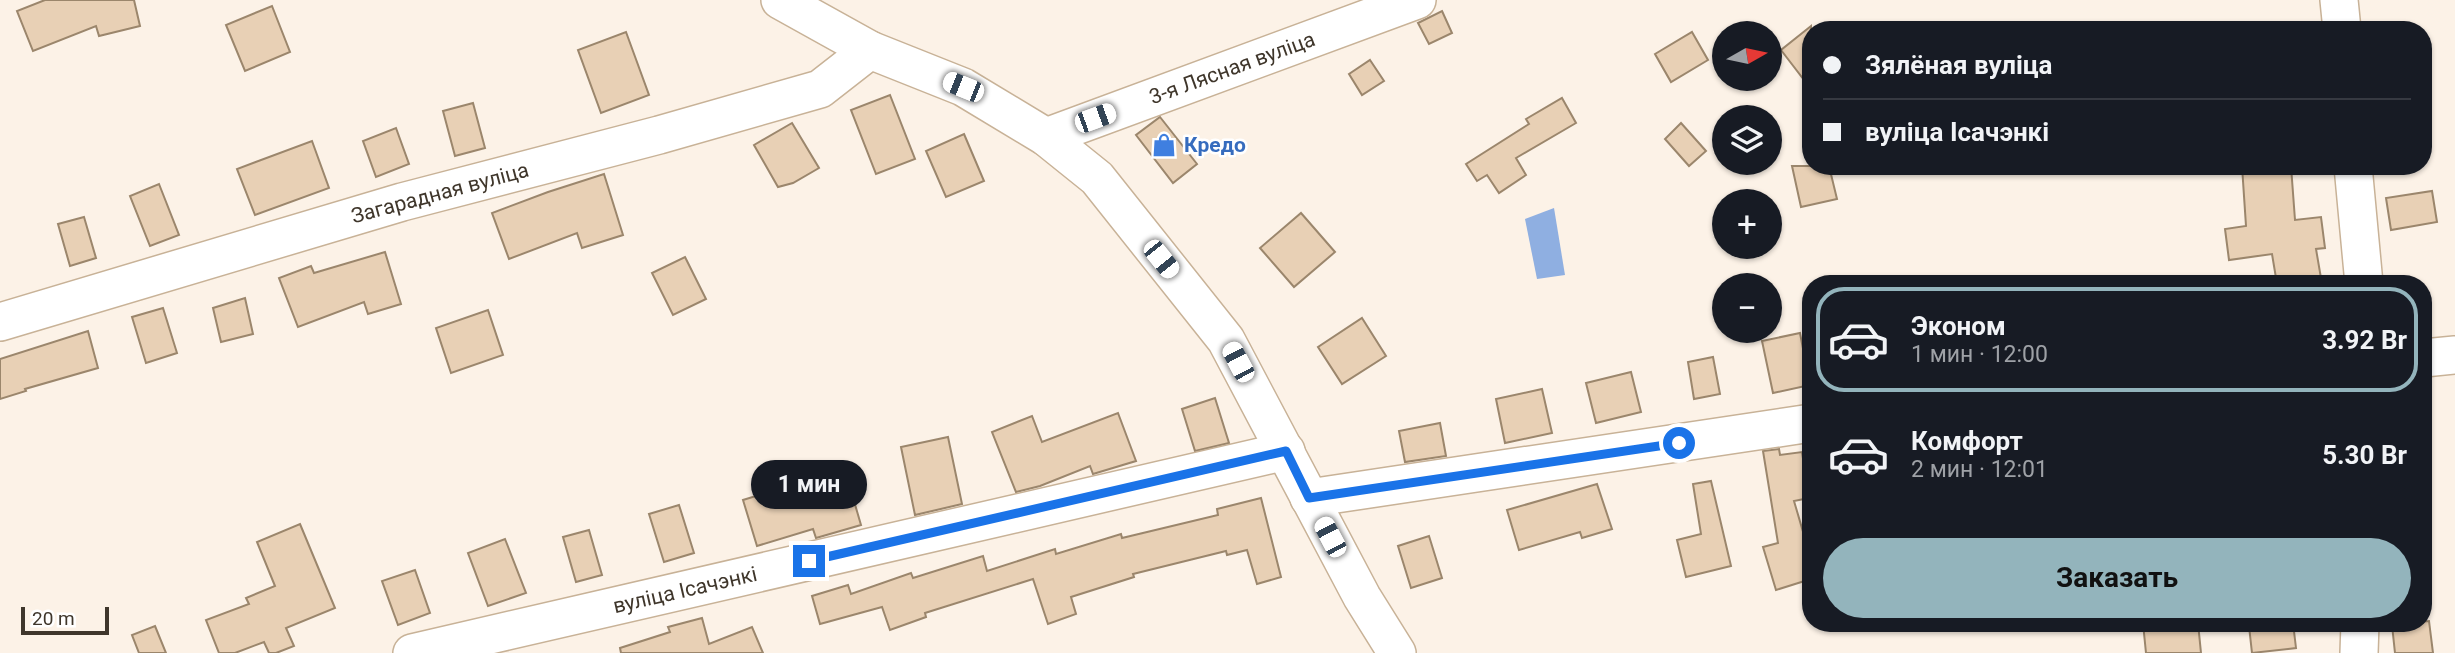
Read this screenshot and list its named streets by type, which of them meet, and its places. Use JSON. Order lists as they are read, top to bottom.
{
  "streets": {
    "street": ["3-я Лясная вуліца", "Загарадная вуліца", "вуліца Ісачэнкі"]
  },
  "places": {
    "shop": ["Кредо"]
  },
  "scale_bar": "20 m",
  "north": "right",
  "page": {
    "map_buttons": ["+", "−"],
    "banner": ["Зялёная вуліца", "вуліца Ісачэнкі"],
    "list": [
      {
        "name": "Эконом",
        "note": "1 мин · 12:00",
        "value": "3.92 Br"
      },
      {
        "name": "Комфорт",
        "note": "2 мин · 12:01",
        "value": "5.30 Br"
      }
    ],
    "bubble": "1 мин",
    "buttons": "Заказать",
    "scale": "20 m"
  }
}
